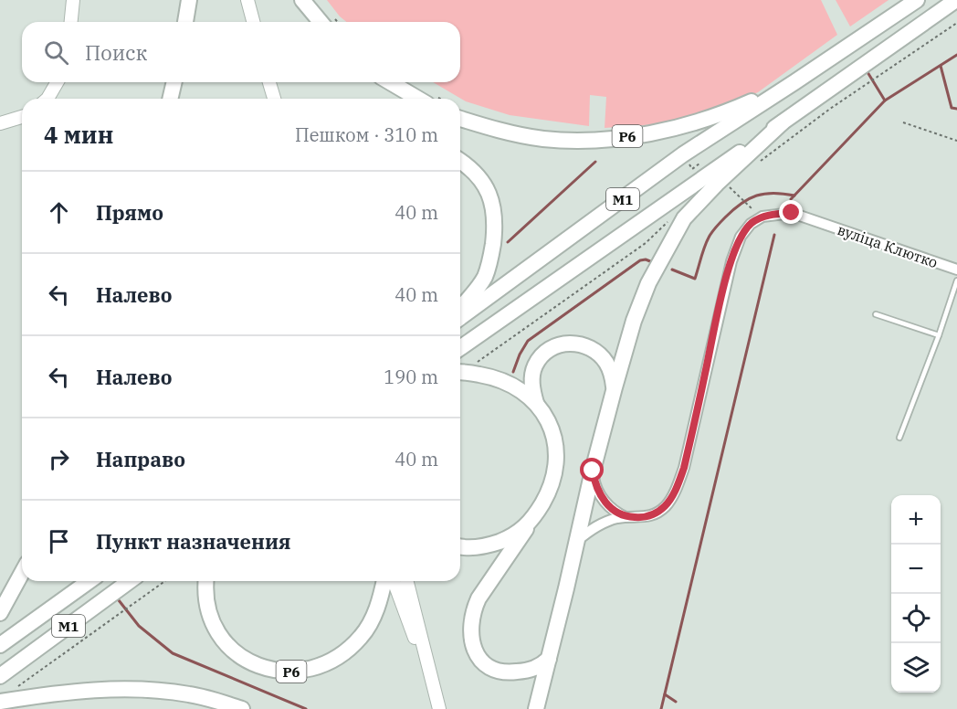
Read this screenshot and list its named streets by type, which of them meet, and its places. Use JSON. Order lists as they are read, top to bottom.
{
  "streets": {
    "highway": ["Р6", "М1"],
    "street": ["вуліца Клютко"]
  },
  "crossings": [
    ["Р6", "М1"]
  ],
  "page": {
    "search": "Поиск",
    "heading": ["4 мин", "Пешком · 310 m"],
    "list": [
      ["Прямо", "40 m"],
      ["Налево", "40 m"],
      ["Налево", "190 m"],
      ["Направо", "40 m"],
      "Пункт назначения"
    ],
    "map_buttons": ["+", "−"]
  }
}
